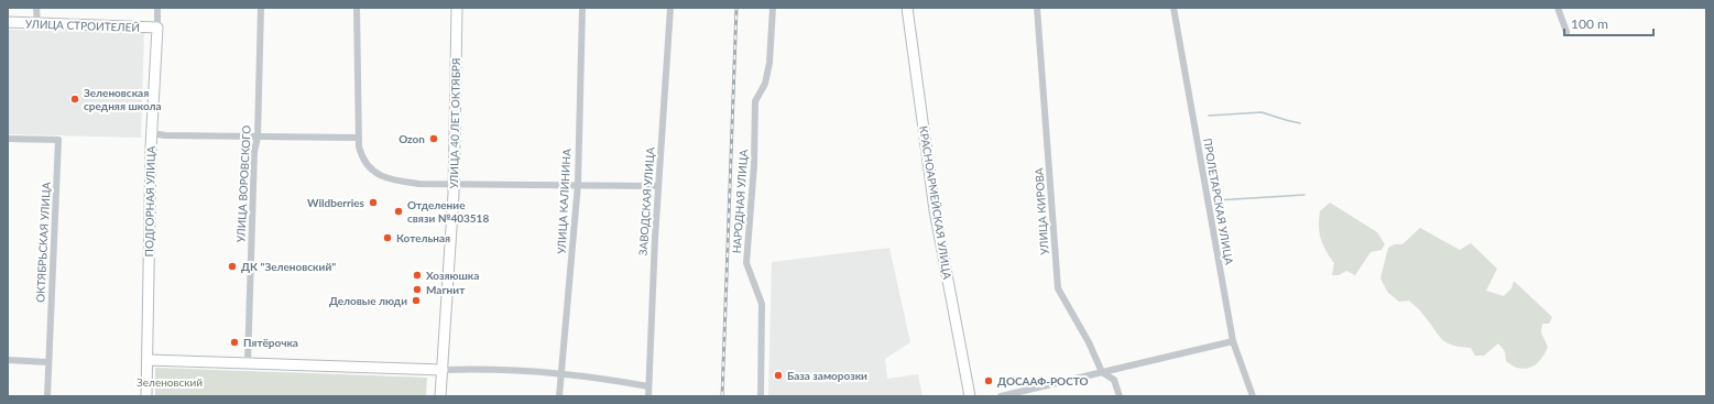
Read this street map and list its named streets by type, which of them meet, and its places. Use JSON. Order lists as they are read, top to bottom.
{
  "streets": {
    "street": [
      "УЛИЦА СТРОИТЕЛЕЙ",
      "УЛИЦА 40 ЛЕТ ОКТЯБРЯ",
      "УЛИЦА ВОРОВСКОГО",
      "ПОДГОРНАЯ УЛИЦА",
      "УЛИЦА КАЛИНИНА",
      "ЗАВОДСКАЯ УЛИЦА",
      "НАРОДНАЯ УЛИЦА",
      "ПРОЛЕТАРСКАЯ УЛИЦА",
      "КРАСНОАРМЕЙСКАЯ УЛИЦА",
      "УЛИЦА КИРОВА",
      "ОКТЯБРЬСКАЯ УЛИЦА"
    ]
  },
  "crossings": [
    ["УЛИЦА СТРОИТЕЛЕЙ", "ПОДГОРНАЯ УЛИЦА"]
  ],
  "parks": ["Зеленовский"],
  "places": [
    "Зеленовская средняя школа",
    "Ozon",
    "Wildberries",
    "Отделение связи №403518",
    "Котельная",
    "ДК \"Зеленовский\"",
    "Хозяюшка",
    "Магнит",
    "Деловые люди",
    "Пятёрочка",
    "База заморозки",
    "ДОСААФ-РОСТО"
  ],
  "scale_bar": "100 m"
}
